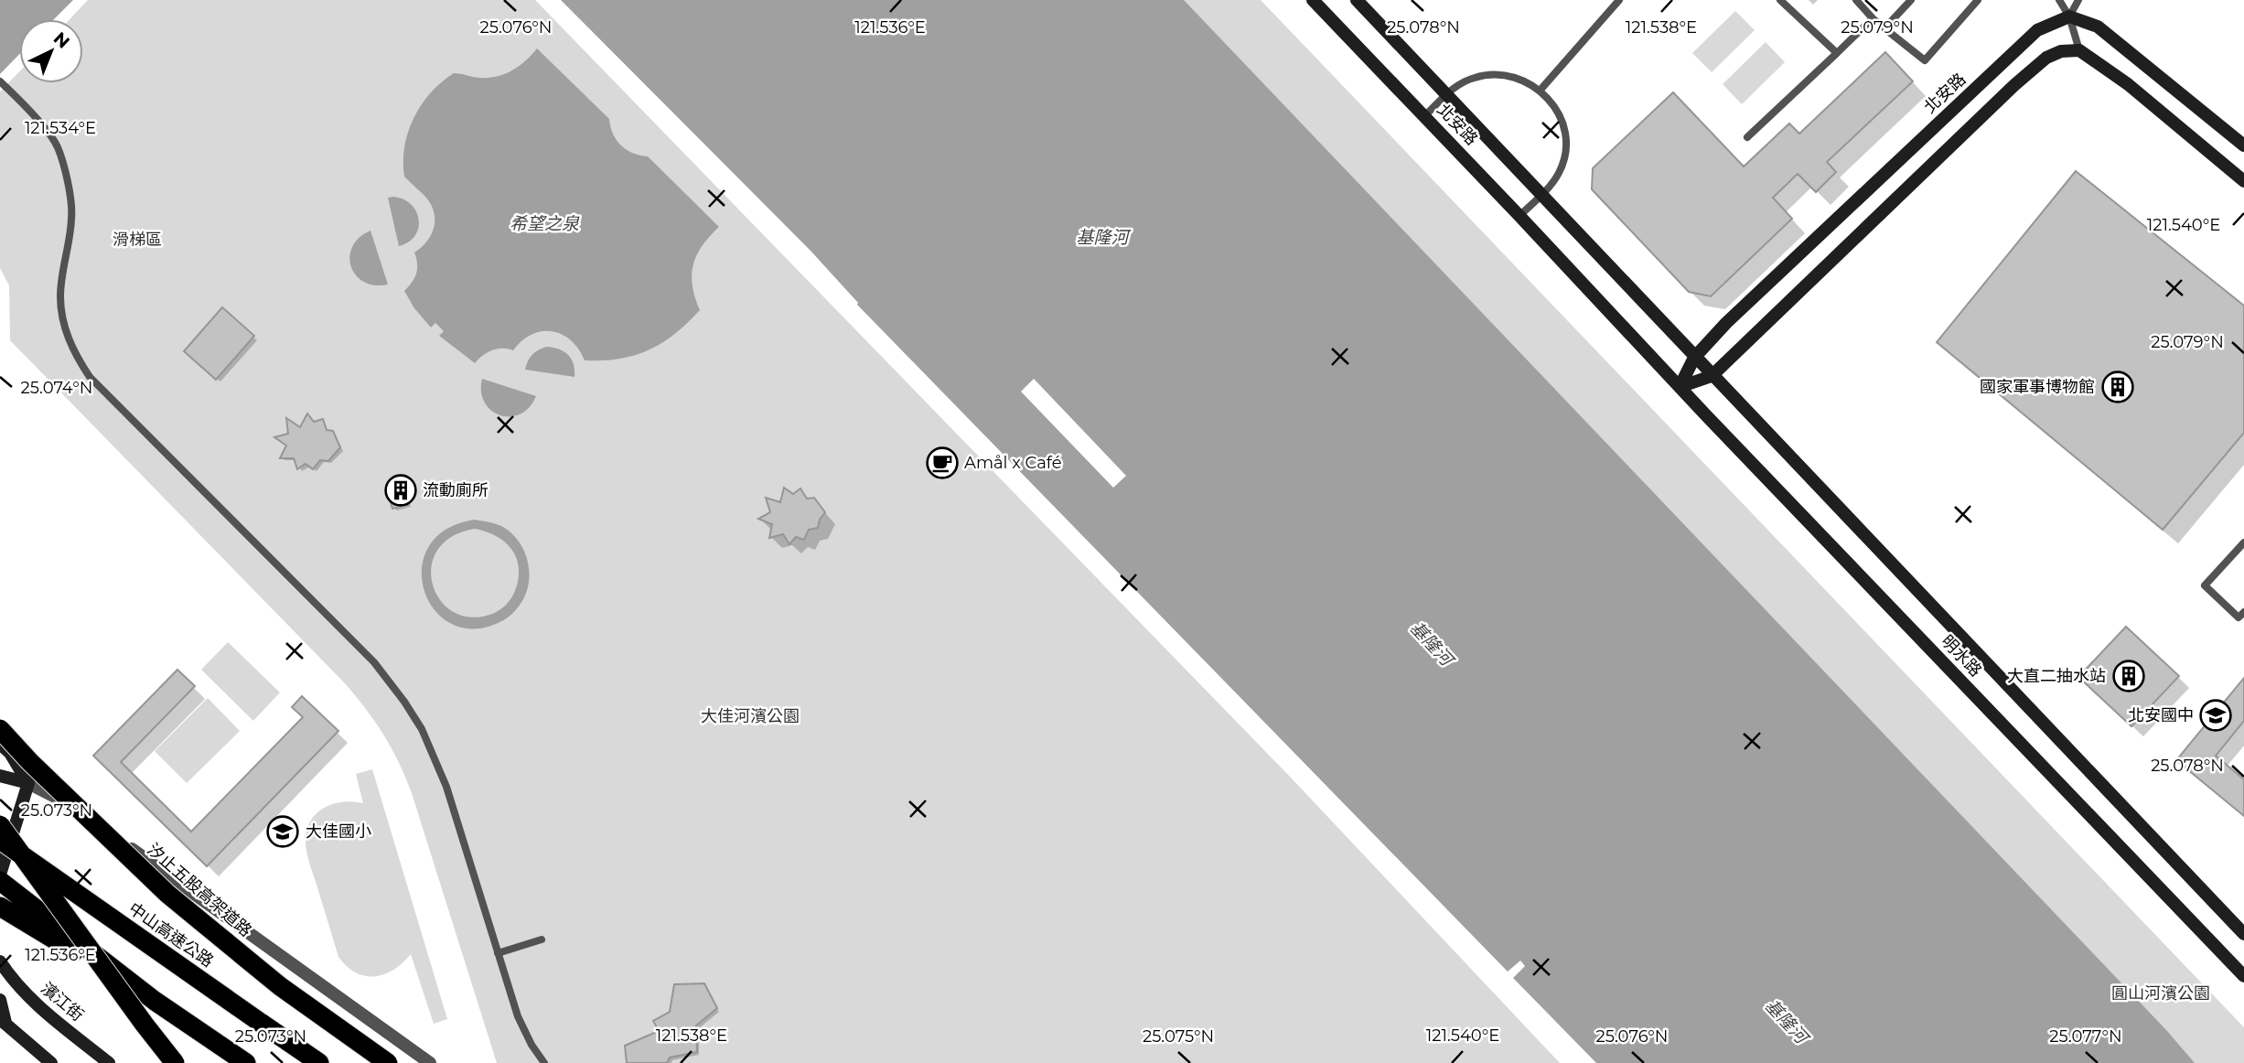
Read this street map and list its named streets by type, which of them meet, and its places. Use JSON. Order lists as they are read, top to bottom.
{
  "streets": {
    "highway": ["汐止五股高架道路", "中山高速公路"],
    "main road": ["北安路", "明水路", "濱江街"]
  },
  "crossings": [
    ["北安路", "明水路"]
  ],
  "water": ["希望之泉", "基隆河"],
  "parks": ["滑梯區", "大佳河濱公園", "圓山河濱公園"],
  "places": {
    "building": ["國家軍事博物館", "流動廁所", "大直二抽水站"],
    "cafe": ["Amål x Café"],
    "school or university": ["北安國中", "大佳國小"]
  },
  "north": "top right",
  "coordinates": [
    "25.076°N",
    "25.078°N",
    "25.079°N",
    "121.538°E",
    "121.536°E",
    "121.534°E",
    "121.540°E",
    "25.074°N",
    "25.073°N",
    "25.075°N",
    "25.077°N"
  ]
}
